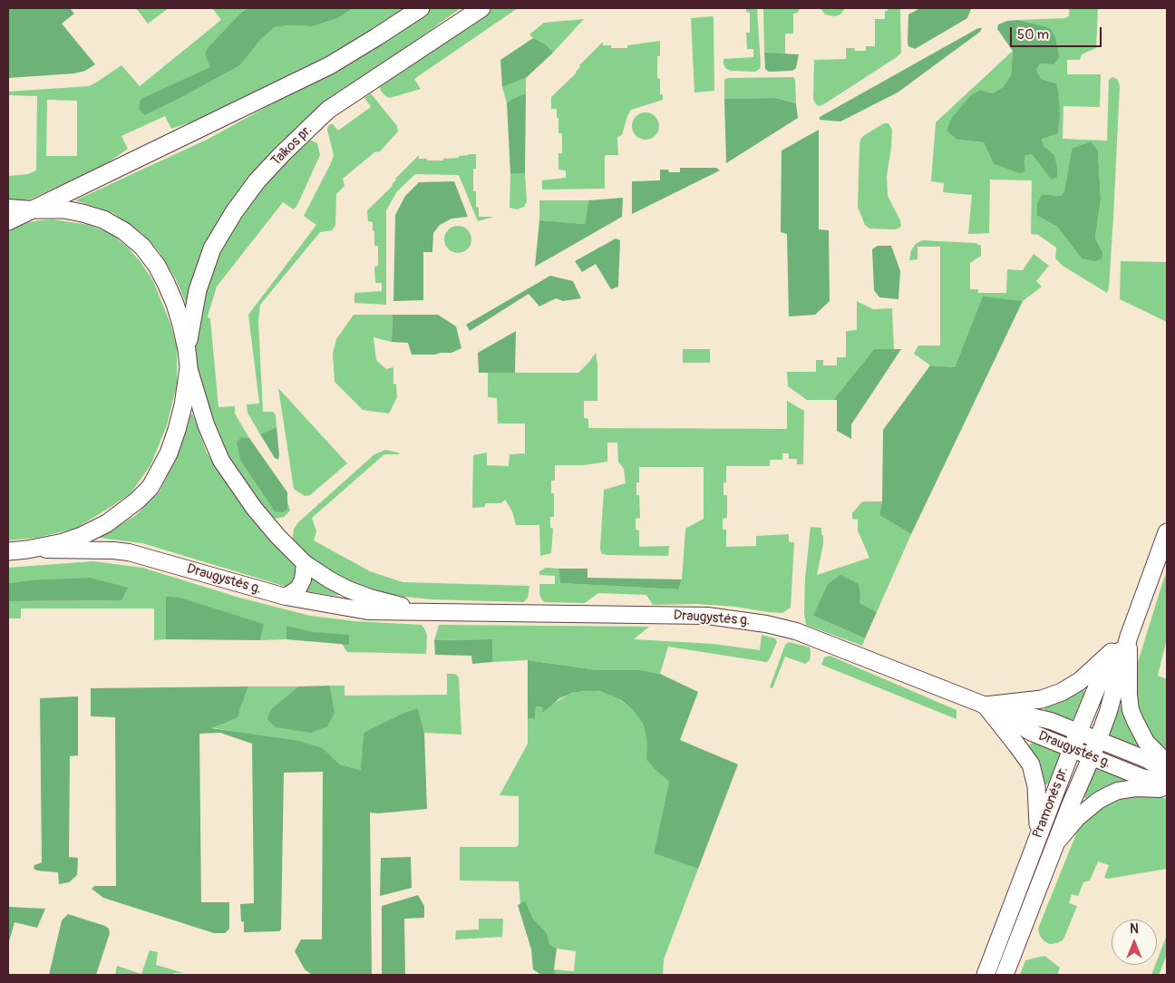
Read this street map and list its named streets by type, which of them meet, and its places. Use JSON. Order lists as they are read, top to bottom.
{
  "streets": {
    "main road": ["Taikos pr.", "Draugystės g.", "Pramonės pr."]
  },
  "crossings": [
    ["Draugystės g.", "Pramonės pr."]
  ],
  "scale_bar": "50 m",
  "north": "top"
}
